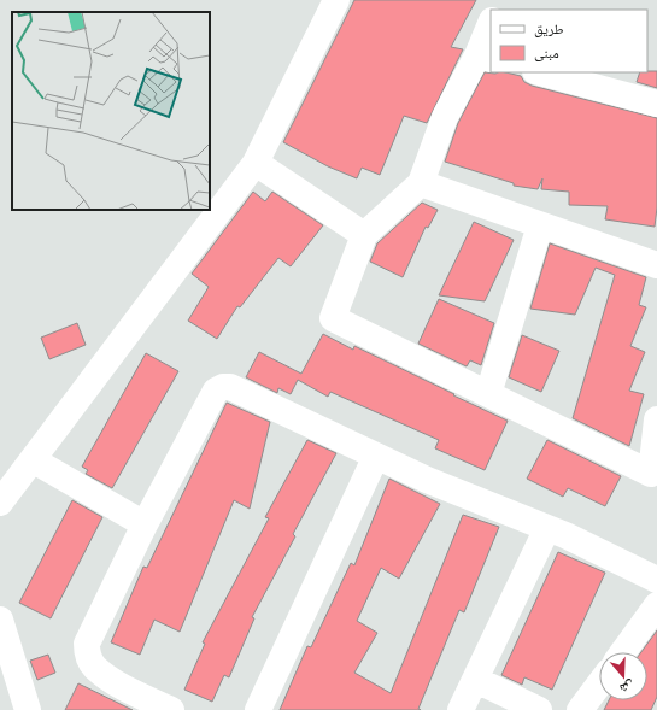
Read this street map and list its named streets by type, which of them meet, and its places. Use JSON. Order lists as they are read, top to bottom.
{
  "legend": ["طريق", "مبنى"],
  "north": "bottom"
}
